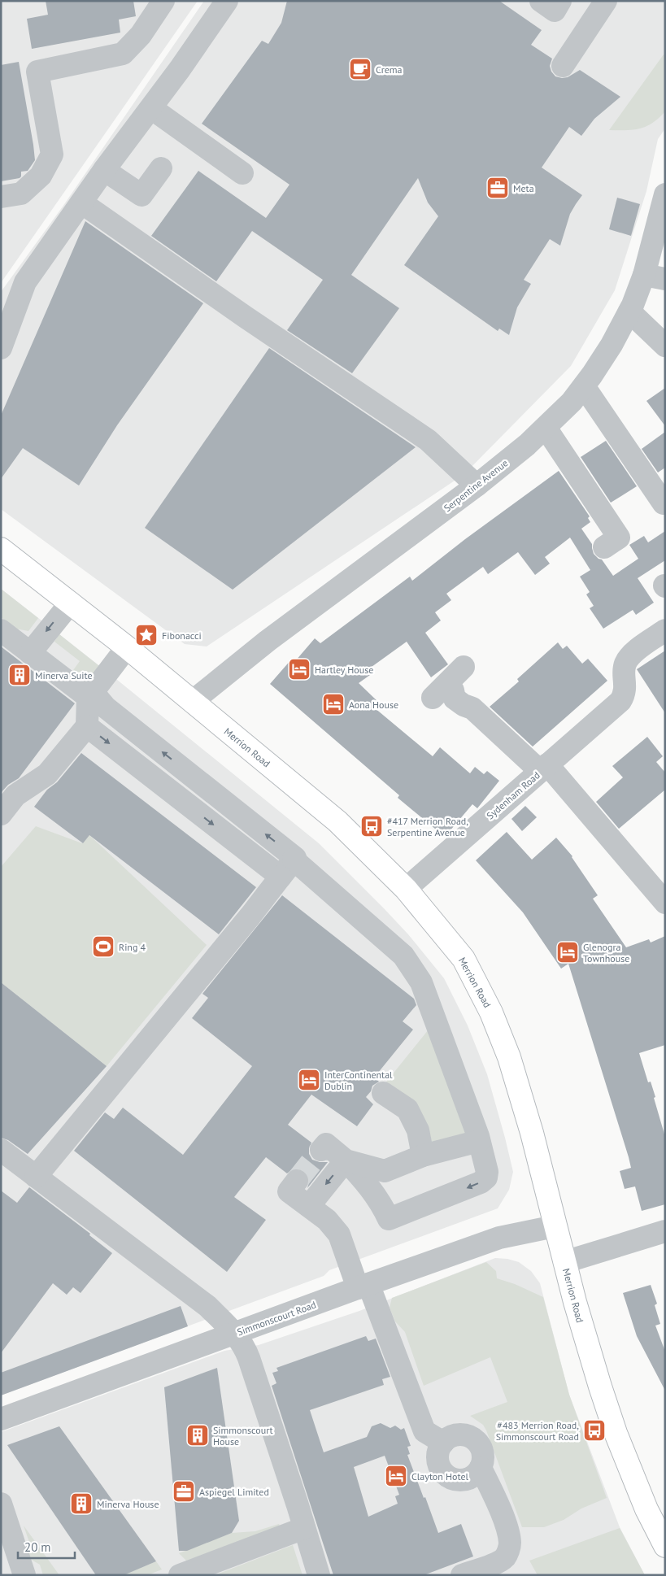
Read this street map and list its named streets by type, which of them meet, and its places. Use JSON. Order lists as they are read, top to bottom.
{
  "streets": {
    "main road": ["Merrion Road"],
    "street": ["Serpentine Avenue", "Sydenham Road", "Simmonscourt Road"]
  },
  "crossings": [
    ["Serpentine Avenue", "Merrion Road"],
    ["Merrion Road", "Sydenham Road"],
    ["Merrion Road", "Simmonscourt Road"]
  ],
  "places": {
    "cafe": ["Crema"],
    "office": ["Meta", "Aspiegel Limited"],
    "place": ["Fibonacci"],
    "hotel": [
      "Hartley House",
      "Aona House",
      "Glenogra Townhouse",
      "InterContinental Dublin",
      "Clayton Hotel"
    ],
    "building": ["Minerva Suite", "Simmonscourt House", "Minerva House"],
    "bus stop": ["#417 Merrion Road, Serpentine Avenue", "#483 Merrion Road, Simmonscourt Road"],
    "sports": ["Ring 4"]
  },
  "scale_bar": "20 m"
}
